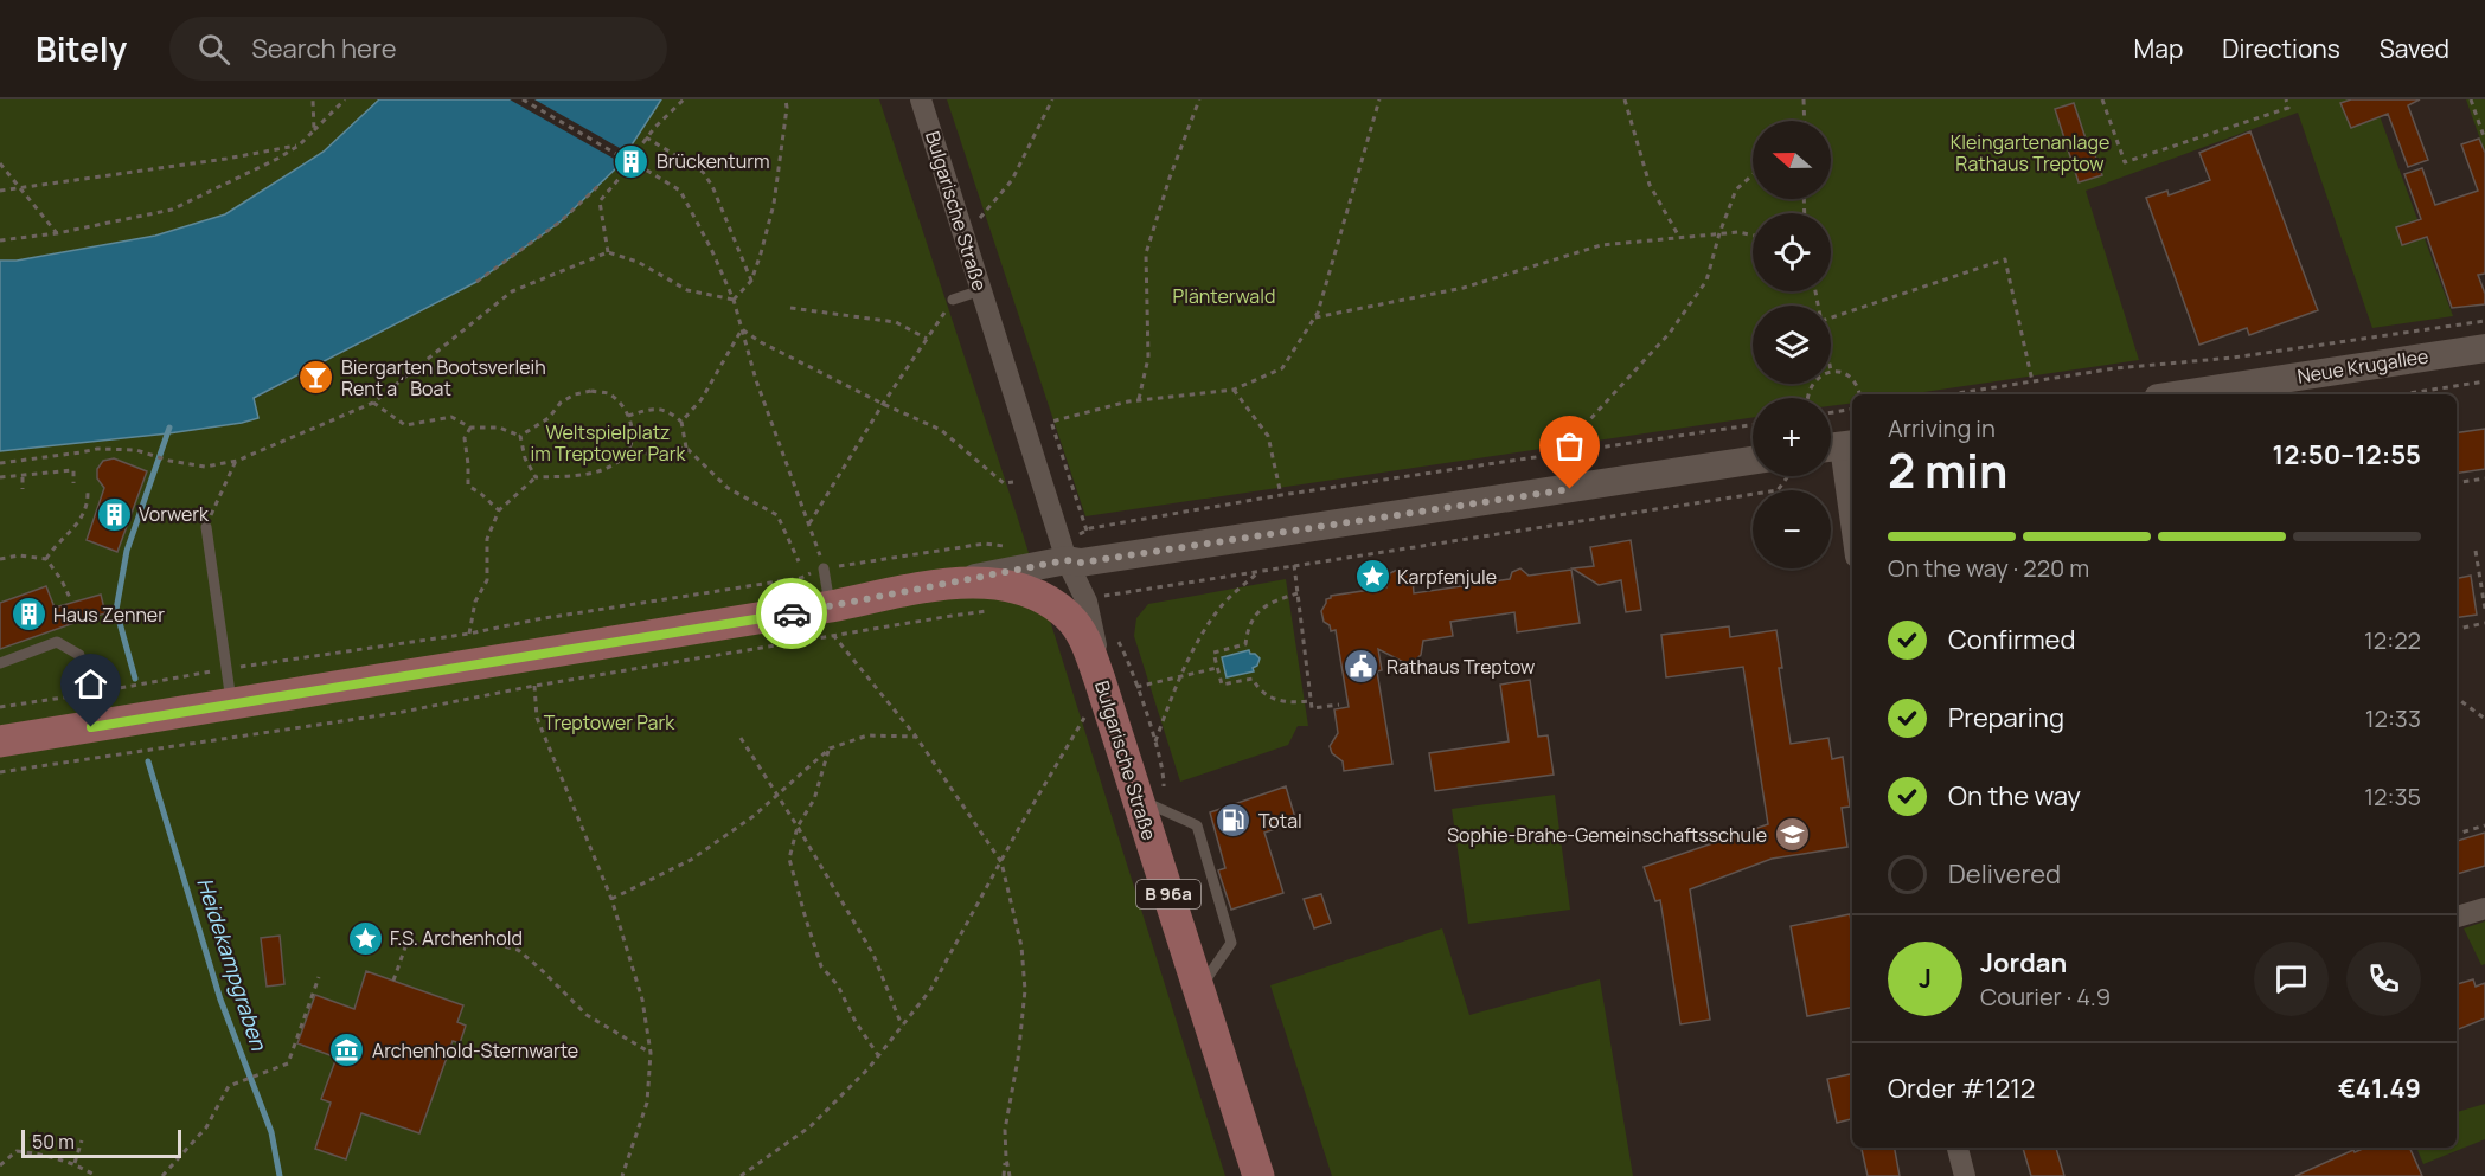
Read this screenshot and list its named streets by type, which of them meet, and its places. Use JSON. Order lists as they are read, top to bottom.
{
  "streets": {
    "main road": ["Bulgarische Straße", "B 96a"],
    "street": ["Neue Krugallee"]
  },
  "crossings": [
    ["Bulgarische Straße", "B 96a"]
  ],
  "water": ["Heidekampgraben"],
  "parks": [
    "Kleingartenanlage Rathaus Treptow",
    "Plänterwald",
    "Weltspielplatz im Treptower Park",
    "Treptower Park"
  ],
  "places": {
    "building": ["Brückenturm", "Vorwerk", "Haus Zenner"],
    "bar": ["Biergarten Bootsverleih Rent a´ Boat"],
    "place": ["Karpfenjule", "F.S. Archenhold"],
    "public building": ["Rathaus Treptow"],
    "fuel station": ["Total"],
    "school or university": ["Sophie-Brahe-Gemeinschaftsschule"],
    "museum": ["Archenhold-Sternwarte"]
  },
  "scale_bar": "50 m",
  "north": "left",
  "page": {
    "header": "Bitely",
    "search": "Search here",
    "nav": ["Map", "Directions", "Saved"],
    "map_buttons": ["+", "−"],
    "heading": ["2 min", "Arriving in", "12:50–12:55"],
    "panel": [
      "Jordan",
      "Courier · 4.9",
      "Order #1212",
      "€41.49"
    ],
    "bar": "On the way · 220 m",
    "list": [
      ["Confirmed", "12:22"],
      ["Preparing", "12:33"],
      ["On the way", "12:35"],
      "Delivered"
    ],
    "round": "J",
    "scale": "50 m"
  }
}
